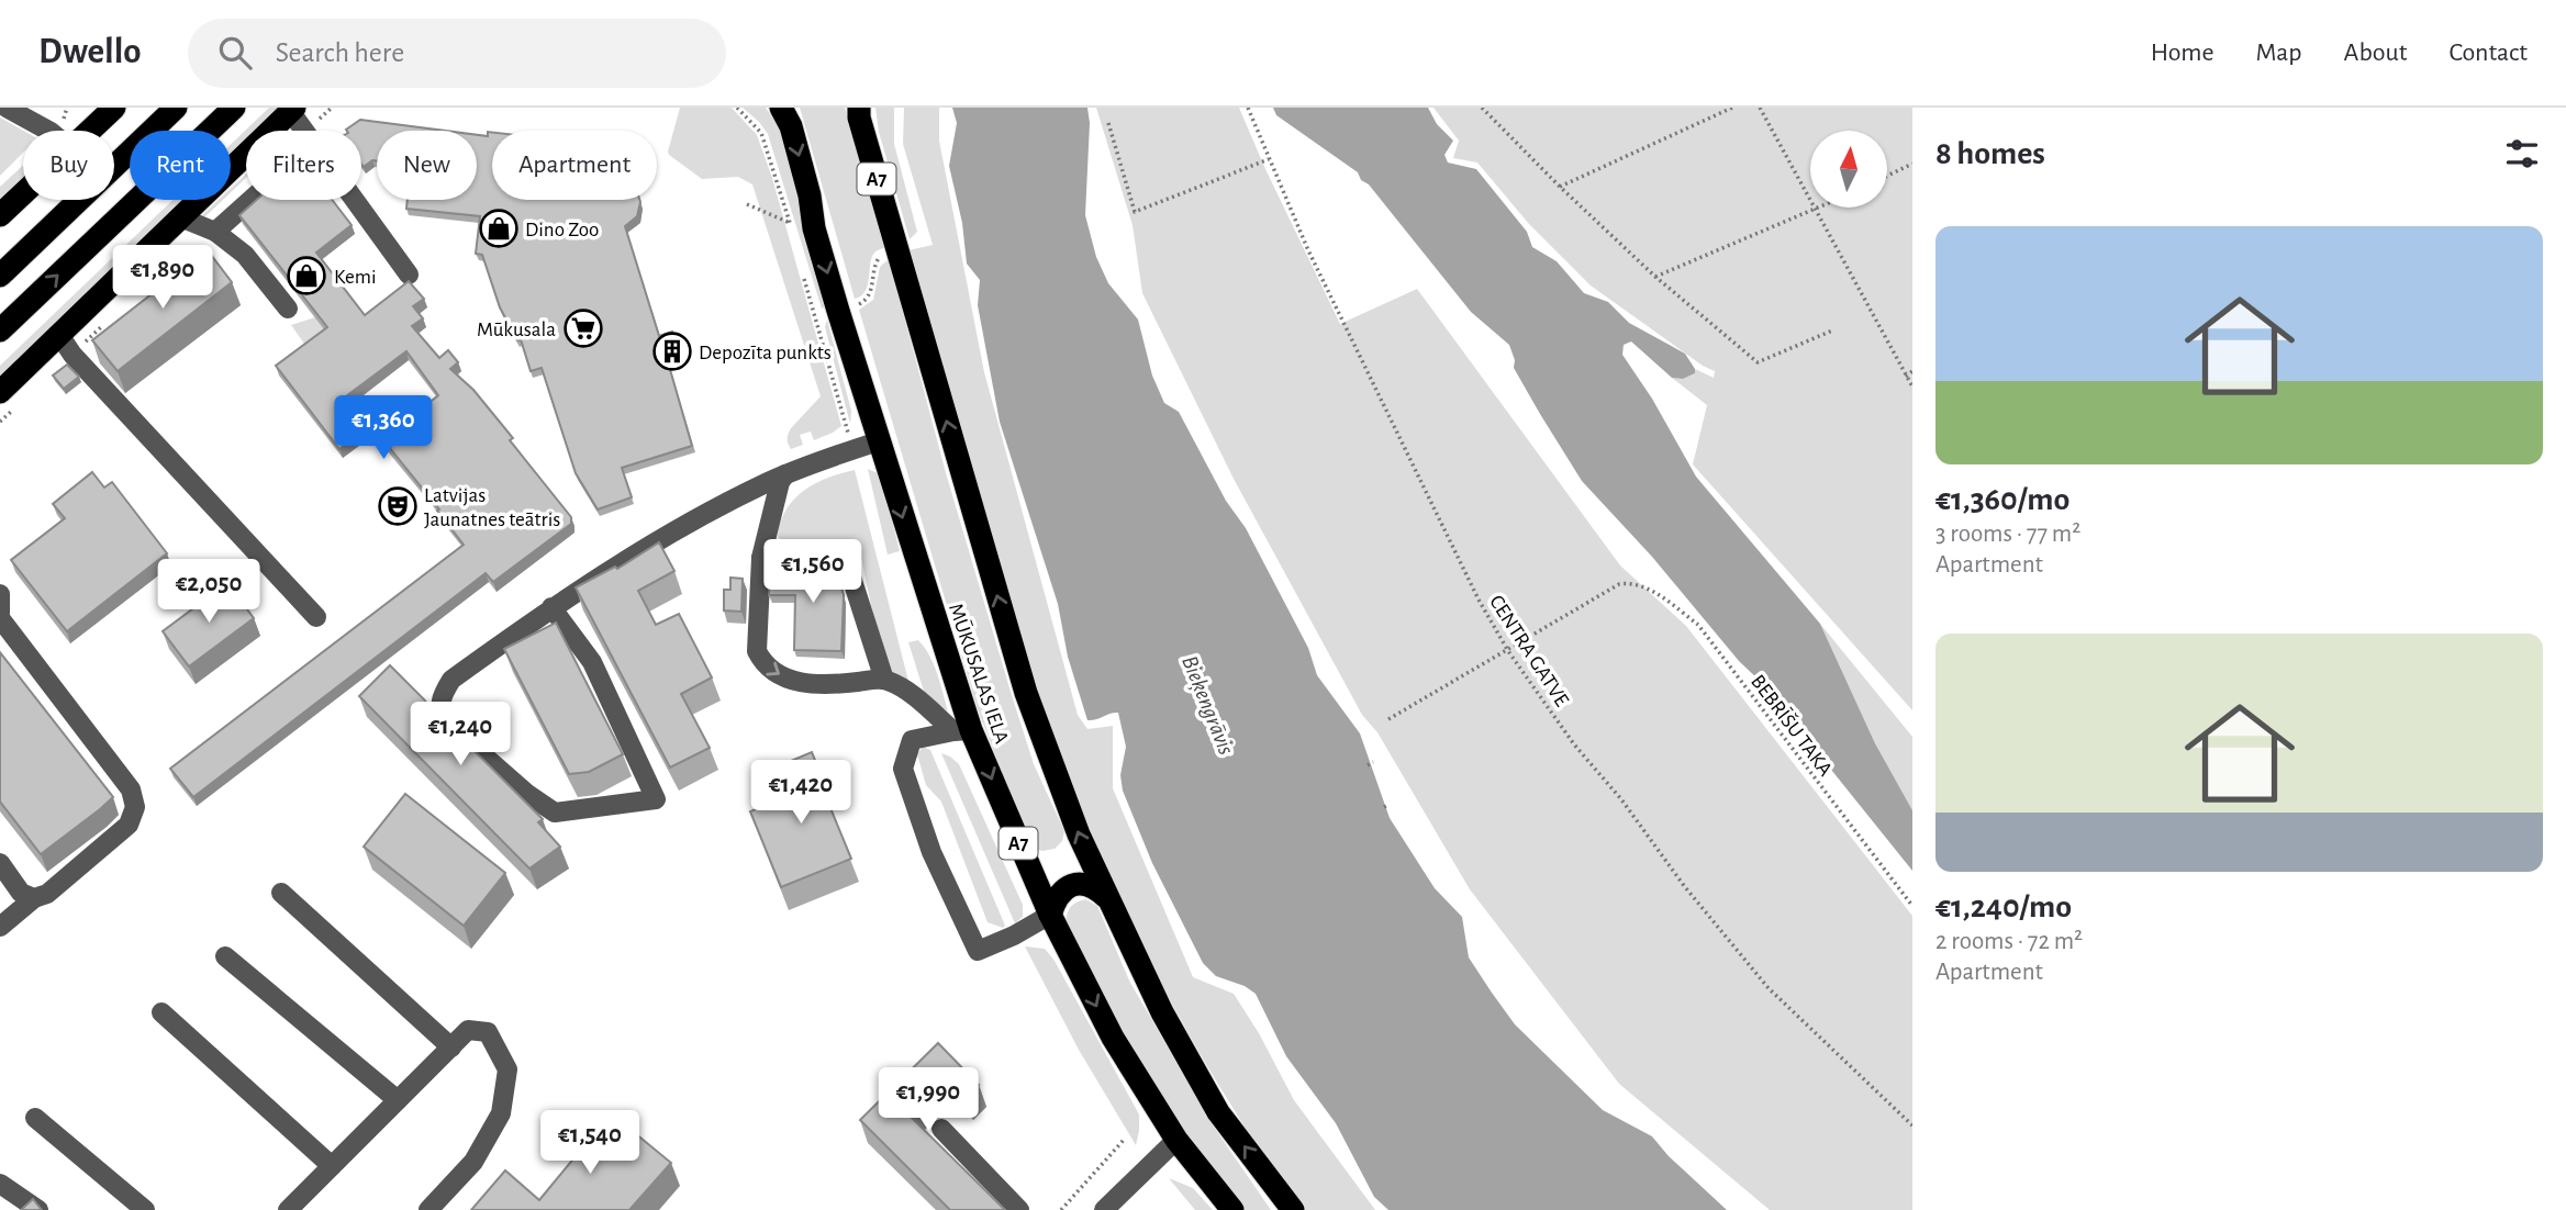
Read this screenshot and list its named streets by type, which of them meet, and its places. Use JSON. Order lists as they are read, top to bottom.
{
  "streets": {
    "highway": ["A7", "MŪKUSALAS IELA"],
    "path": ["CENTRA GATVE", "BEBRĪŠU TAKA"]
  },
  "crossings": [
    ["CENTRA GATVE", "BEBRĪŠU TAKA"]
  ],
  "water": ["Bieķengrāvis"],
  "places": {
    "shop": ["Dino Zoo", "Kemi"],
    "supermarket": ["Mūkusala"],
    "building": ["Depozīta punkts"],
    "theatre": ["Latvijas Jaunatnes teātris"]
  },
  "north": "top",
  "page": {
    "header": "Dwello",
    "search": "Search here",
    "nav": [
      "Home",
      "Map",
      "About",
      "Contact"
    ],
    "heading": "8 homes",
    "chip": [
      "Buy",
      "Rent",
      "Filters",
      "New",
      "Apartment"
    ],
    "list": [
      {
        "name": "€1,360/mo",
        "note": "3 rooms · 77 m² · Apartment"
      },
      {
        "name": "€1,240/mo",
        "note": "2 rooms · 72 m² · Apartment"
      }
    ],
    "price": [
      "€1,890",
      "€1,360",
      "€1,560",
      "€2,050",
      "€1,240",
      "€1,420",
      "€1,990",
      "€1,540"
    ]
  }
}
